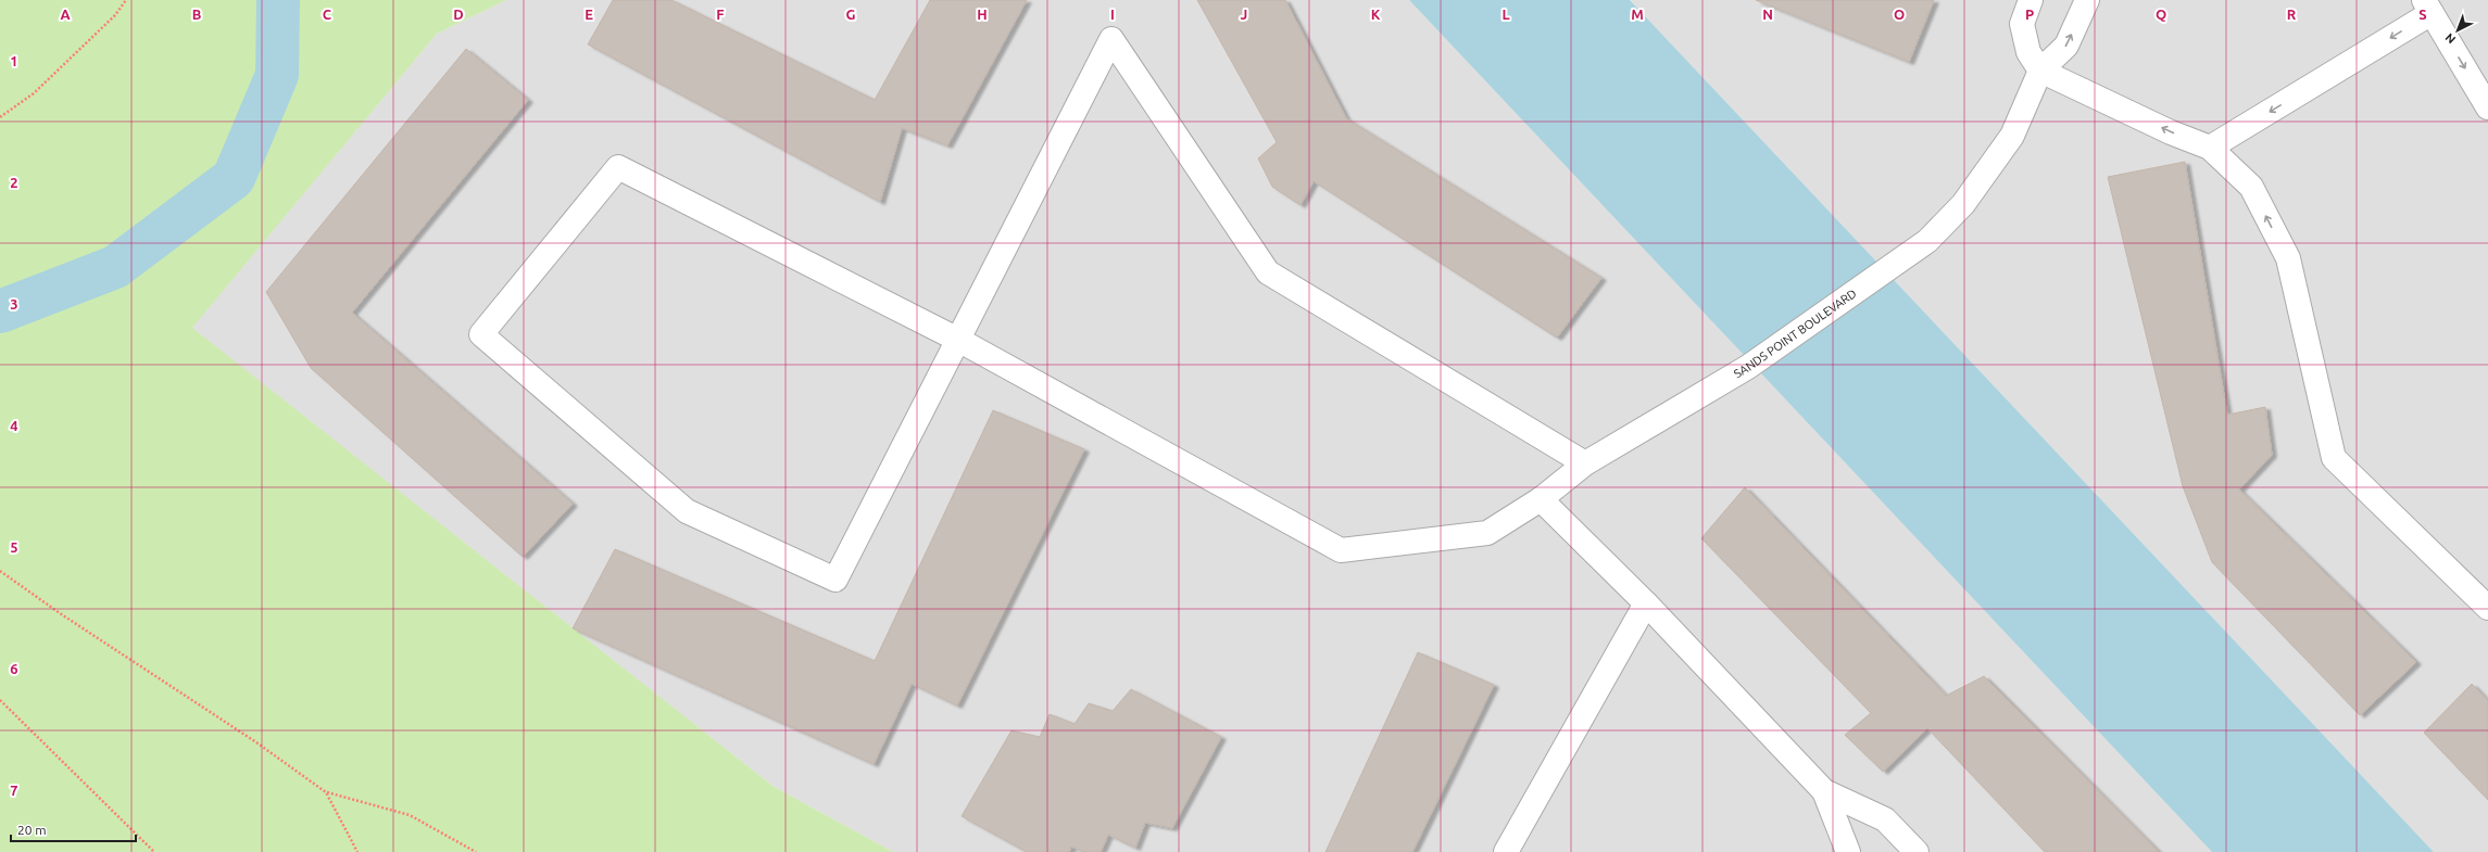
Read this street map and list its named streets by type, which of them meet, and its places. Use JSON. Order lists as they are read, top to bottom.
{
  "streets": {
    "lane": ["SANDS POINT BOULEVARD"]
  },
  "scale_bar": "20 m",
  "north": "bottom left",
  "grid": {
    "columns": [
      "A",
      "B",
      "C",
      "D",
      "E",
      "F",
      "G",
      "H",
      "I",
      "J",
      "K",
      "L",
      "M",
      "N",
      "O",
      "P",
      "Q",
      "R",
      "S"
    ],
    "rows": [
      "1",
      "2",
      "3",
      "4",
      "5",
      "6",
      "7"
    ]
  }
}
